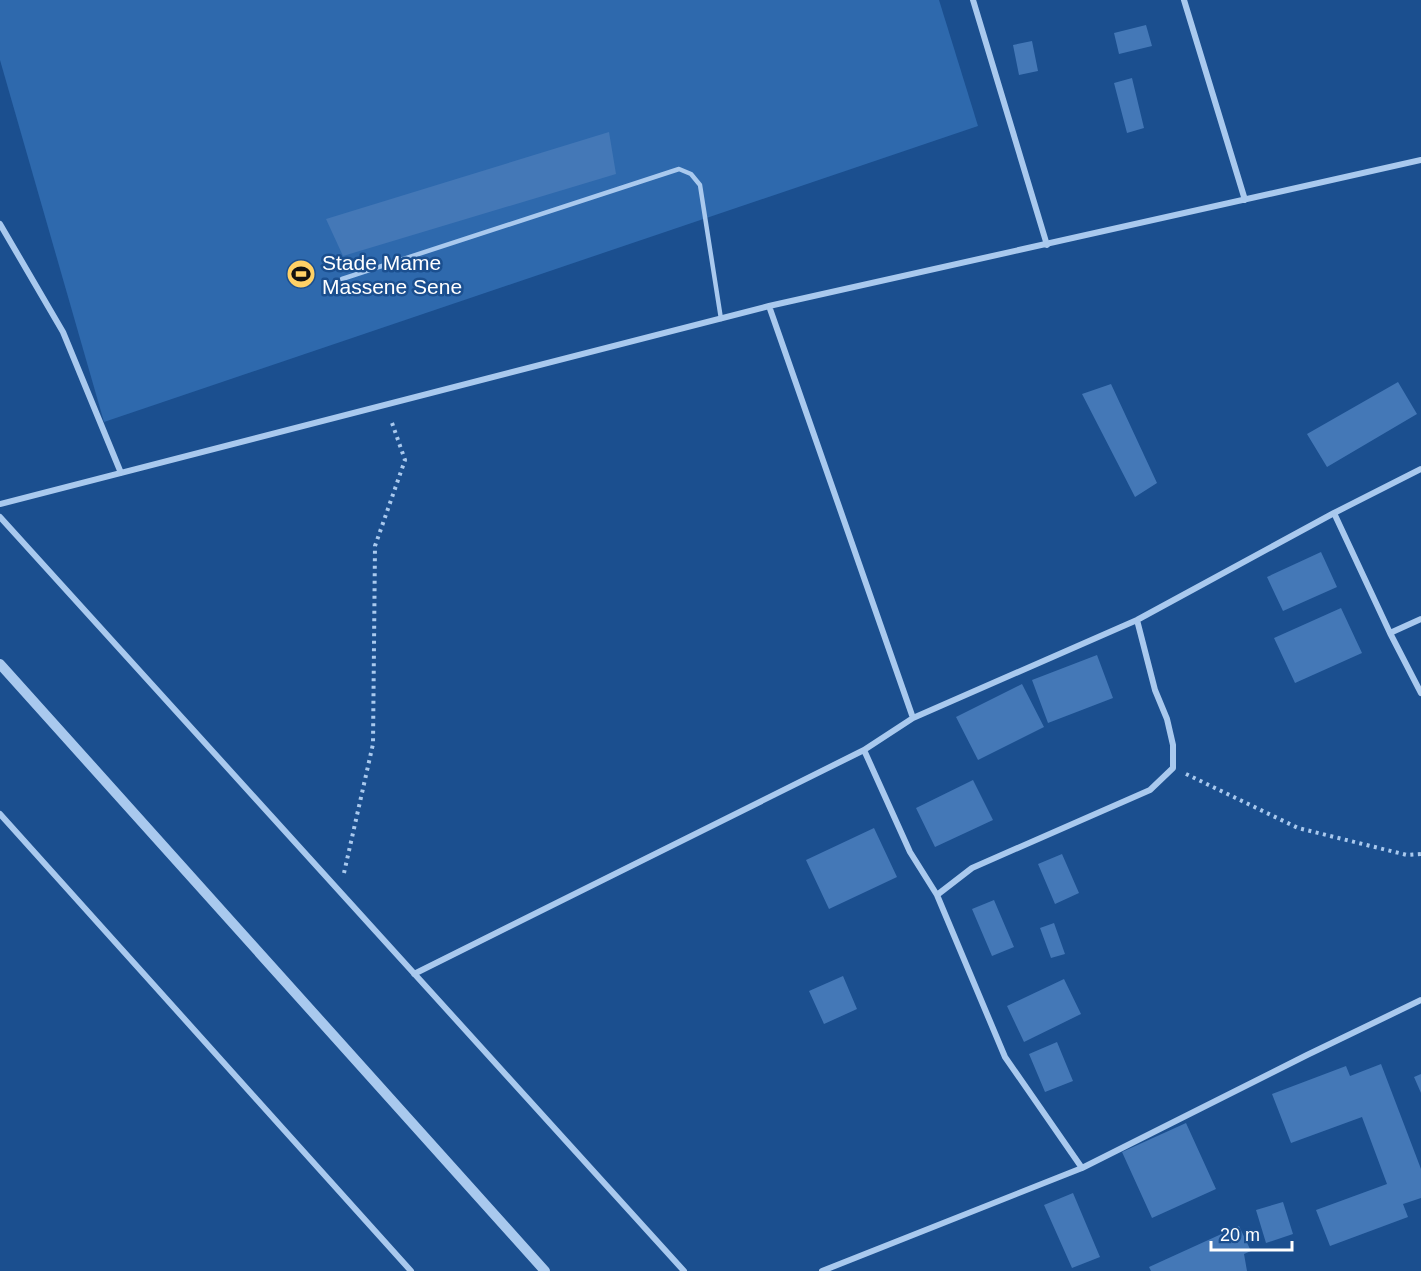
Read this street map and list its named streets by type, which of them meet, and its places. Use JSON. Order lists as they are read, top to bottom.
{
  "places": {
    "sports": ["Stade Mame Massene Sene"]
  },
  "scale_bar": "20 m"
}
